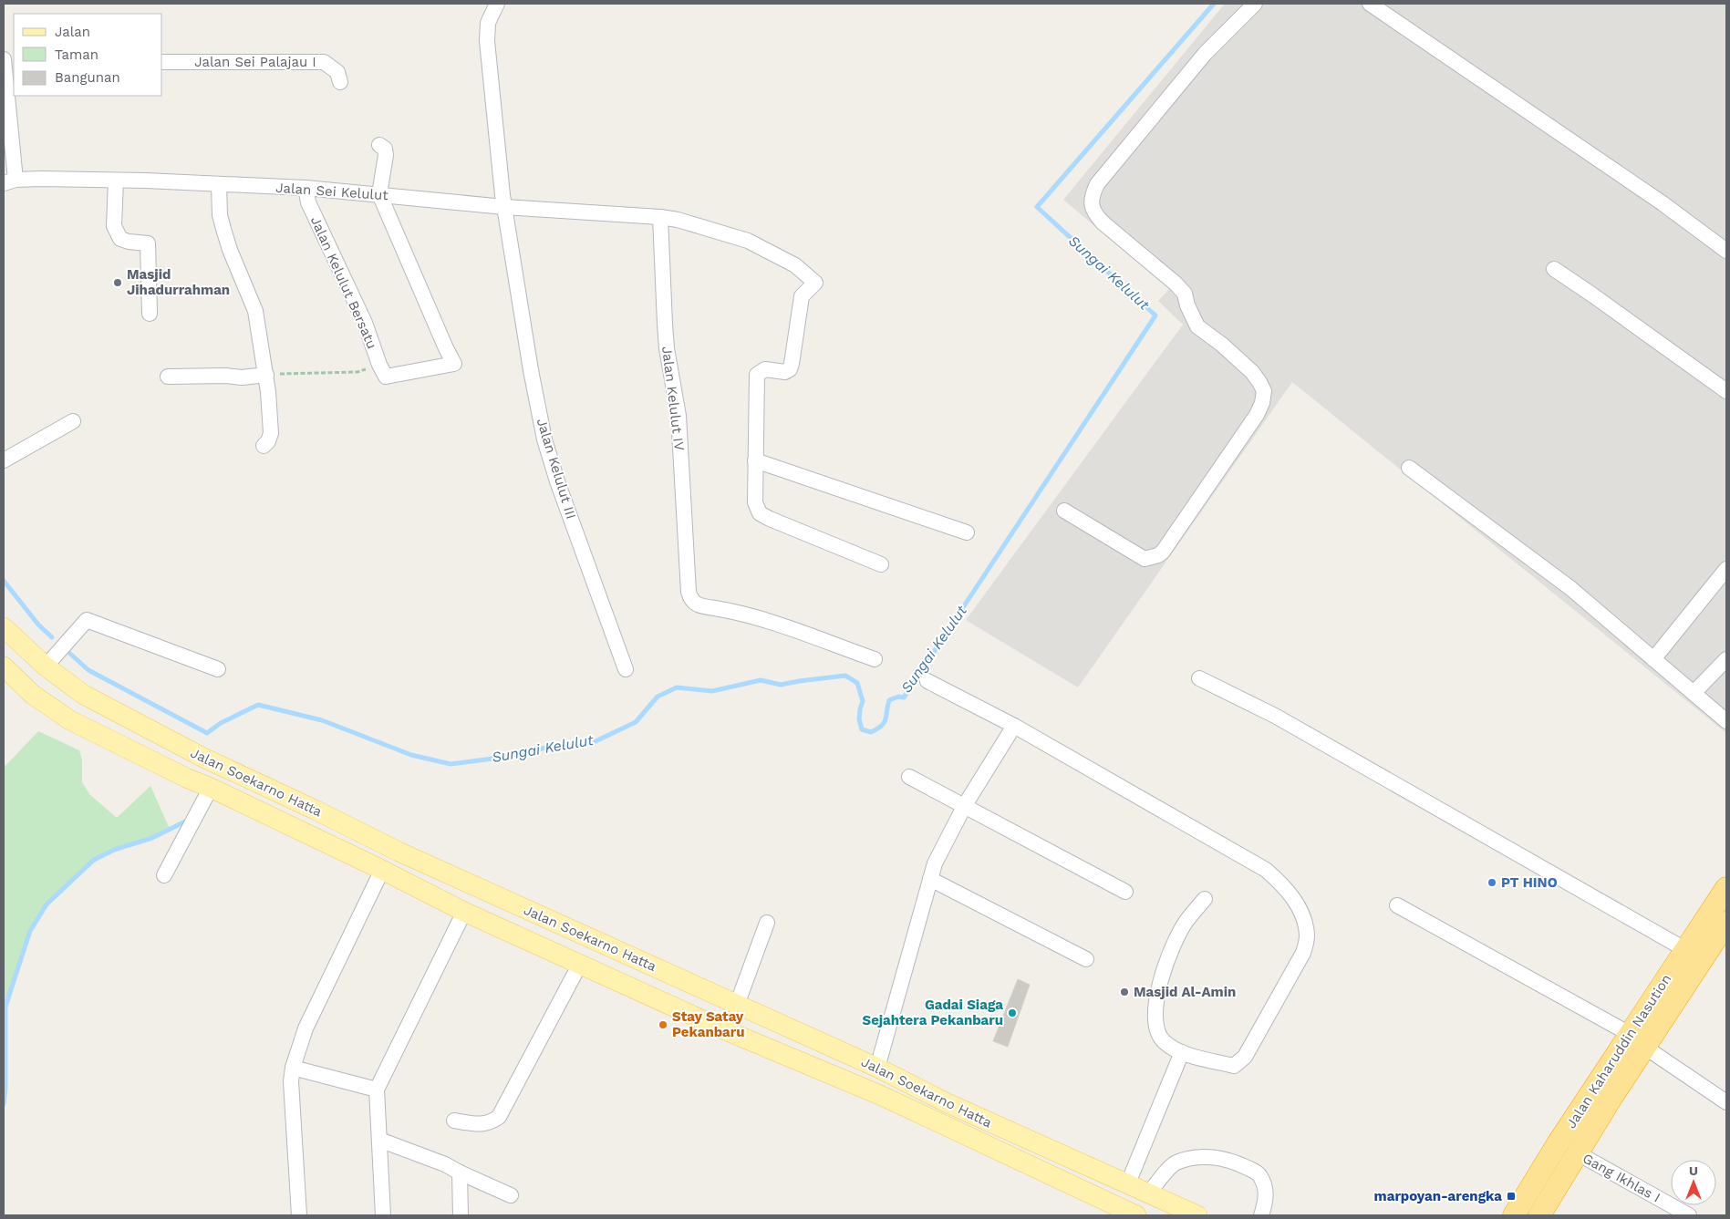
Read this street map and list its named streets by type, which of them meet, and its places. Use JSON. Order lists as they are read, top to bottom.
{
  "streets": {
    "highway": ["Jalan Kaharuddin Nasution"],
    "main road": ["Jalan Soekarno Hatta"],
    "street": [
      "Jalan Sei Palajau I",
      "Jalan Sei Kelulut",
      "Jalan Kelulut Bersatu",
      "Jalan Kelulut IV",
      "Jalan Kelulut III",
      "Gang Ikhlas I"
    ]
  },
  "crossings": [
    ["Jalan Sei Kelulut", "Jalan Kelulut Bersatu"],
    ["Jalan Sei Kelulut", "Jalan Kelulut IV"],
    ["Jalan Sei Kelulut", "Jalan Kelulut III"],
    ["Jalan Kaharuddin Nasution", "Gang Ikhlas I"]
  ],
  "water": ["Sungai Kelulut"],
  "places": {
    "other": [
      "Masjid Jihadurrahman",
      "PT HINO",
      "Masjid Al-Amin",
      "Gadai Siaga Sejahtera Pekanbaru",
      "Stay Satay Pekanbaru"
    ],
    "transit": ["marpoyan-arengka"]
  },
  "legend": ["Jalan", "Taman", "Bangunan"],
  "north": "top"
}
